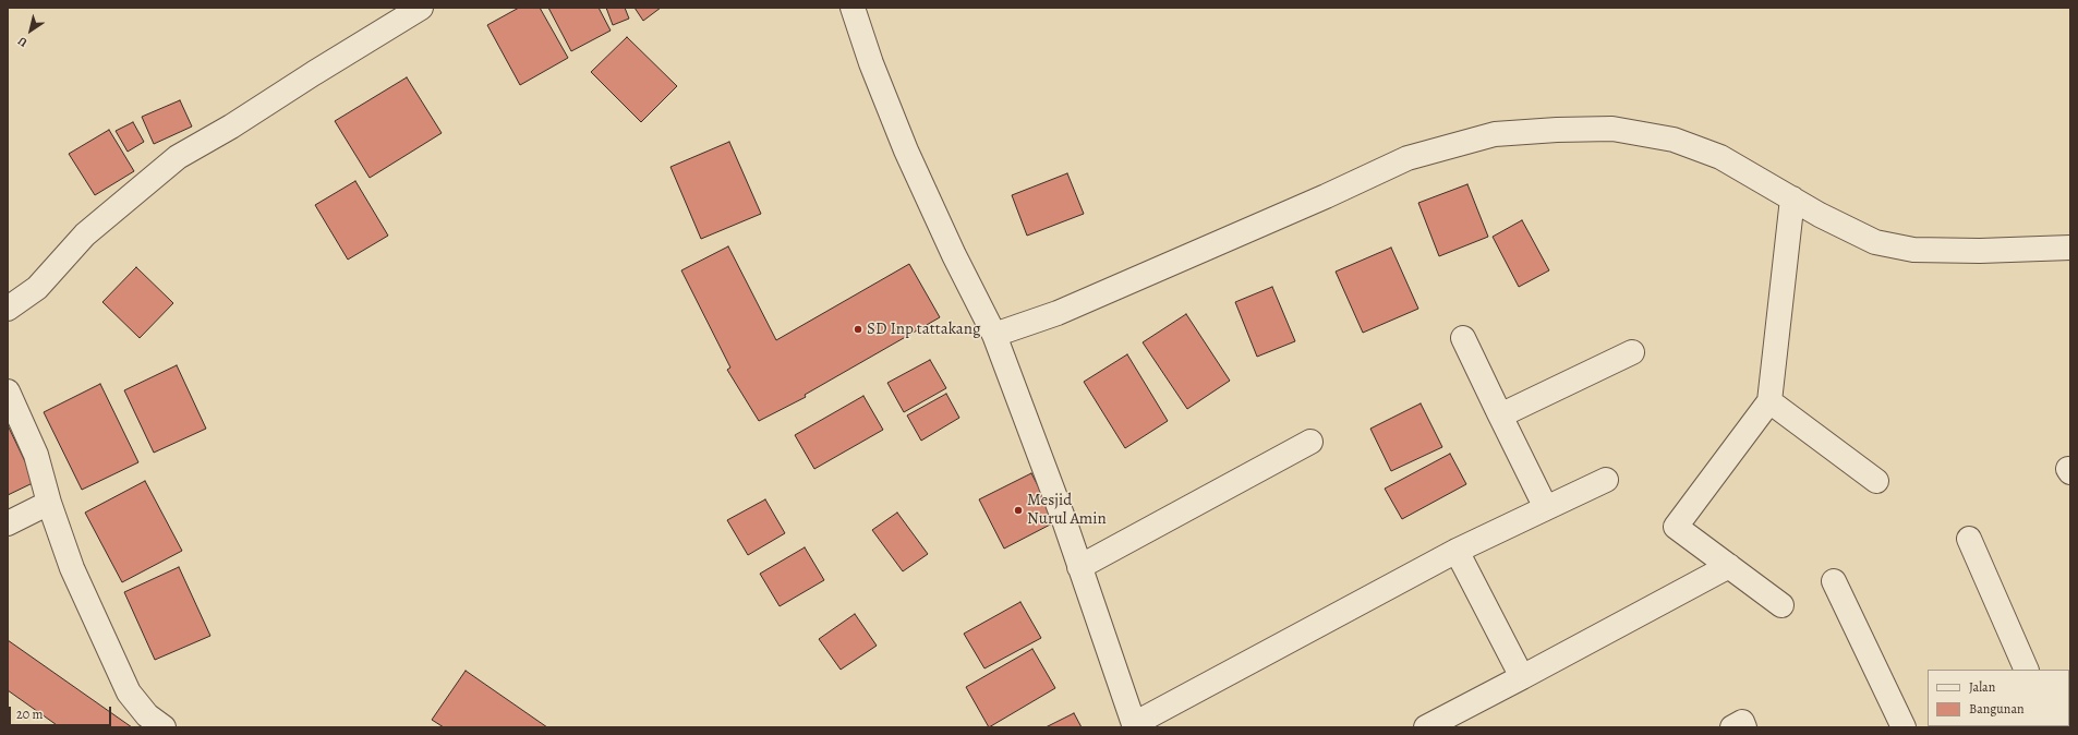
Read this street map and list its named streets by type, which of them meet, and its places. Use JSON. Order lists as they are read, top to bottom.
{
  "places": ["SD Inp tattakang", "Mesjid Nurul Amin"],
  "legend": ["Jalan", "Bangunan"],
  "scale_bar": "20 m",
  "north": "bottom left"
}
